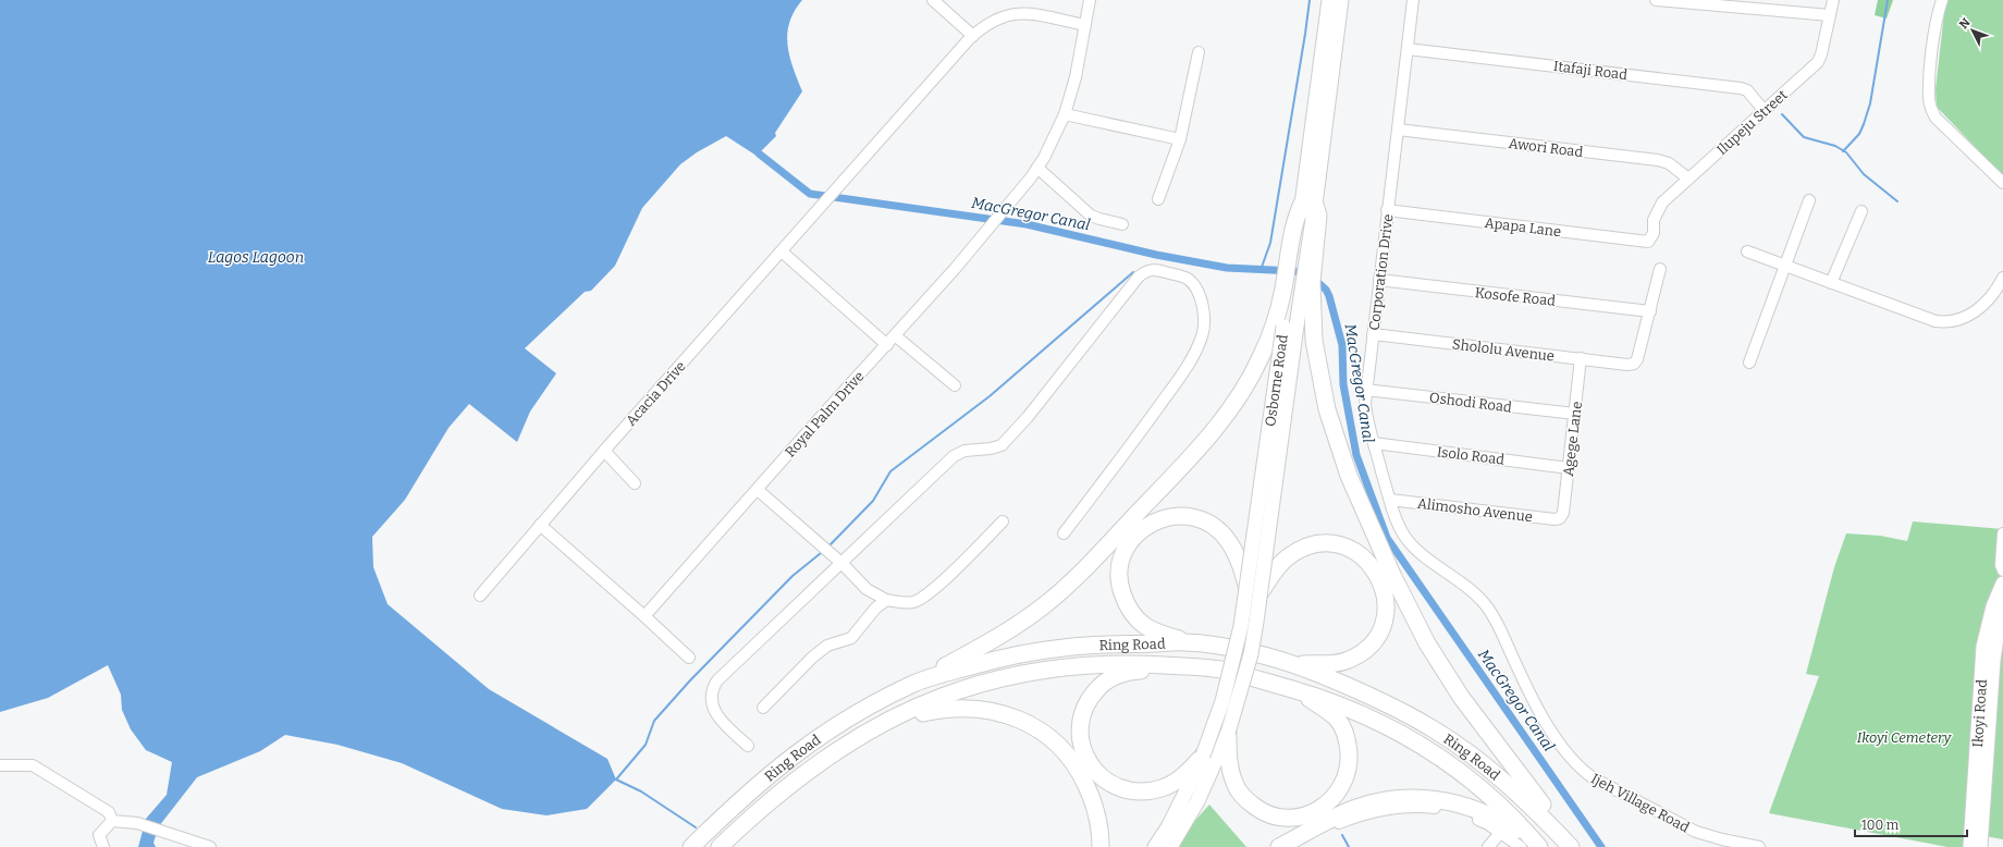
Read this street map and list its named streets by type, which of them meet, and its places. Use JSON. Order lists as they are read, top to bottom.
{
  "streets": {
    "highway": ["Ring Road"],
    "main road": ["Osborne Road", "Ikoyi Road"],
    "street": [
      "Itafaji Road",
      "Ilupeju Street",
      "Awori Road",
      "Apapa Lane",
      "Corporation Drive",
      "Kosofe Road",
      "Shololu Avenue",
      "Acacia Drive",
      "Oshodi Road",
      "Royal Palm Drive",
      "Agege Lane",
      "Isolo Road",
      "Alimosho Avenue",
      "Ijeh Village Road"
    ]
  },
  "crossings": [
    ["Itafaji Road", "Ilupeju Street"],
    ["Itafaji Road", "Corporation Drive"],
    ["Ilupeju Street", "Awori Road"],
    ["Ilupeju Street", "Apapa Lane"],
    ["Awori Road", "Corporation Drive"],
    ["Apapa Lane", "Corporation Drive"],
    ["Corporation Drive", "Kosofe Road"],
    ["Corporation Drive", "Shololu Avenue"],
    ["Corporation Drive", "Oshodi Road"],
    ["Corporation Drive", "Isolo Road"],
    ["Corporation Drive", "Alimosho Avenue"],
    ["Corporation Drive", "Ijeh Village Road"],
    ["Kosofe Road", "Shololu Avenue"],
    ["Shololu Avenue", "Agege Lane"],
    ["Acacia Drive", "Royal Palm Drive"],
    ["Oshodi Road", "Agege Lane"],
    ["Agege Lane", "Isolo Road"],
    ["Agege Lane", "Alimosho Avenue"]
  ],
  "water": ["MacGregor Canal", "Lagos Lagoon"],
  "parks": ["Ikoyi Cemetery"],
  "scale_bar": "100 m",
  "north": "top left"
}
